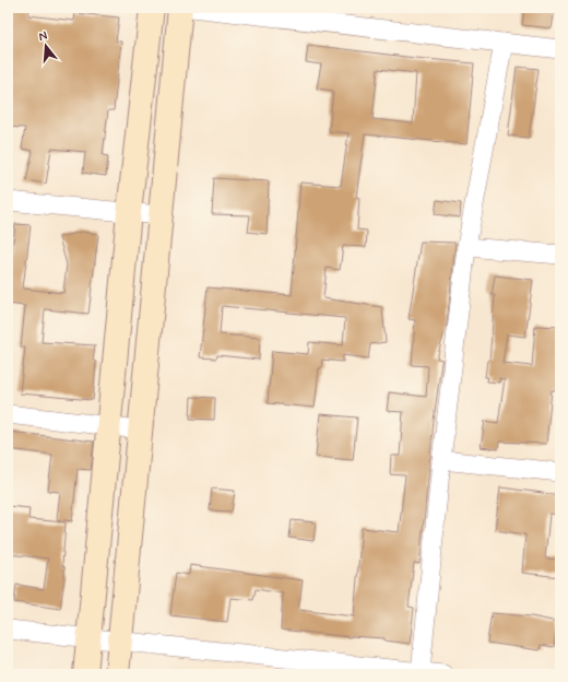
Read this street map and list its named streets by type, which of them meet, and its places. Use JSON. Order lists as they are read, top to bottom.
{
  "north": "top"
}
